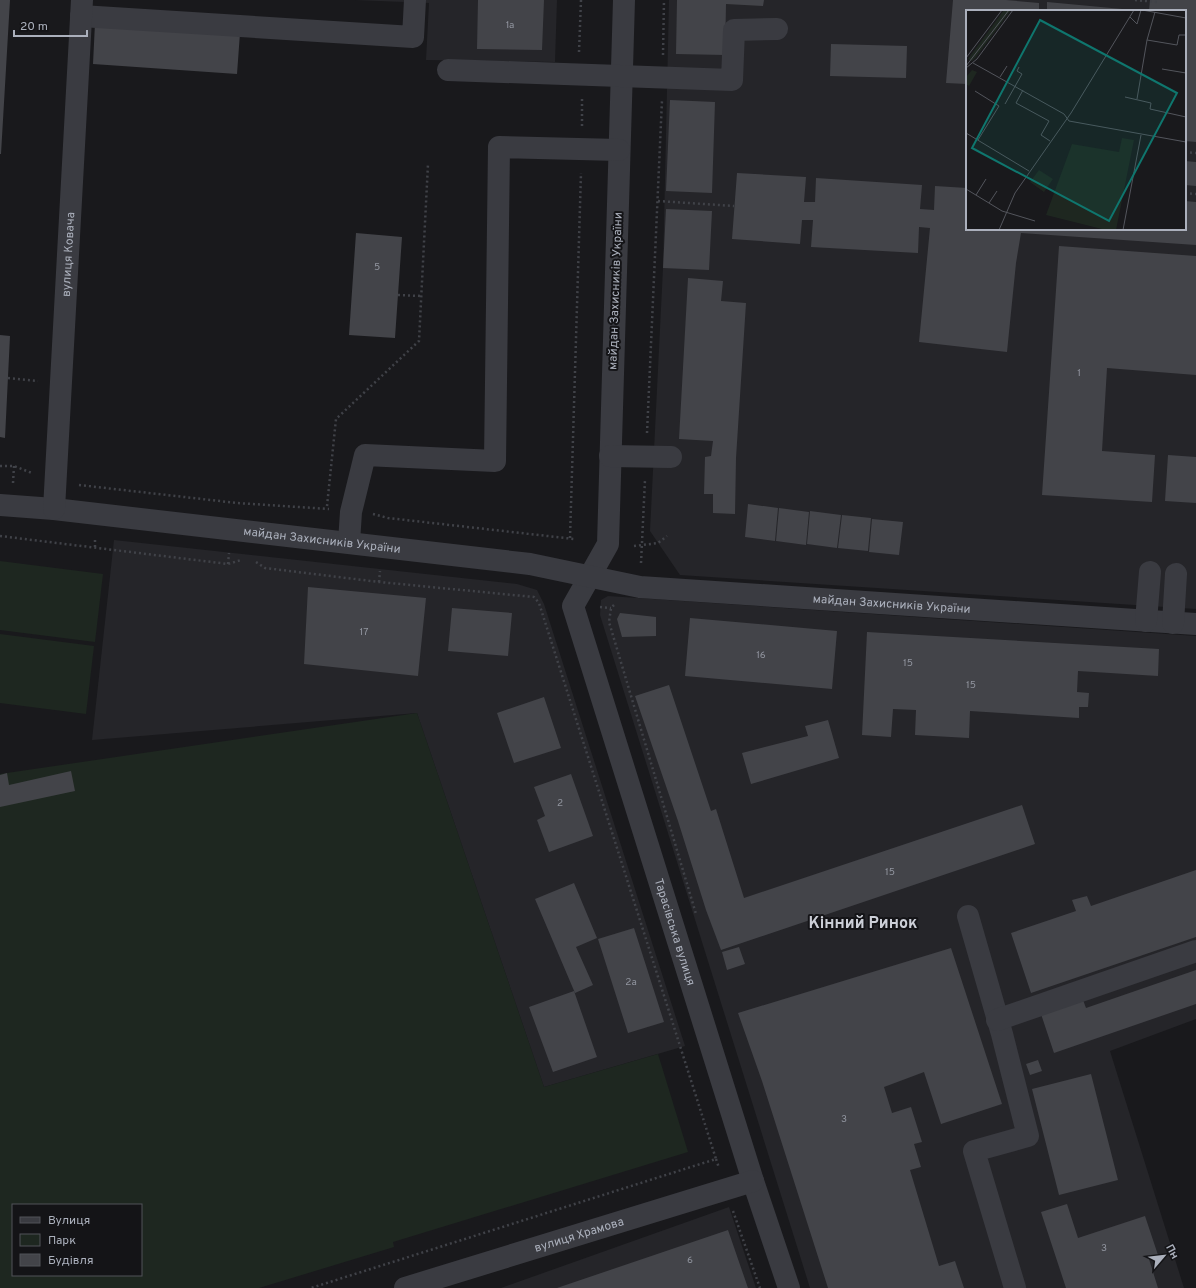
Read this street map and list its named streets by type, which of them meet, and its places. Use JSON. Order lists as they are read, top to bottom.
{
  "streets": {
    "street": [
      "вулиця Ковача",
      "майдан Захисників України",
      "Тарасівська вулиця",
      "вулиця Храмова"
    ]
  },
  "crossings": [
    ["вулиця Ковача", "майдан Захисників України"],
    ["майдан Захисників України", "Тарасівська вулиця"],
    ["Тарасівська вулиця", "вулиця Храмова"]
  ],
  "districts": ["Кінний Ринок"],
  "house_numbers": [
    "1а",
    "5",
    "1",
    "17",
    "16",
    "15",
    "15",
    "2",
    "15",
    "2а",
    "3",
    "3",
    "6"
  ],
  "legend": ["Вулиця", "Парк", "Будівля"],
  "scale_bar": "20 m",
  "north": "top right"
}
